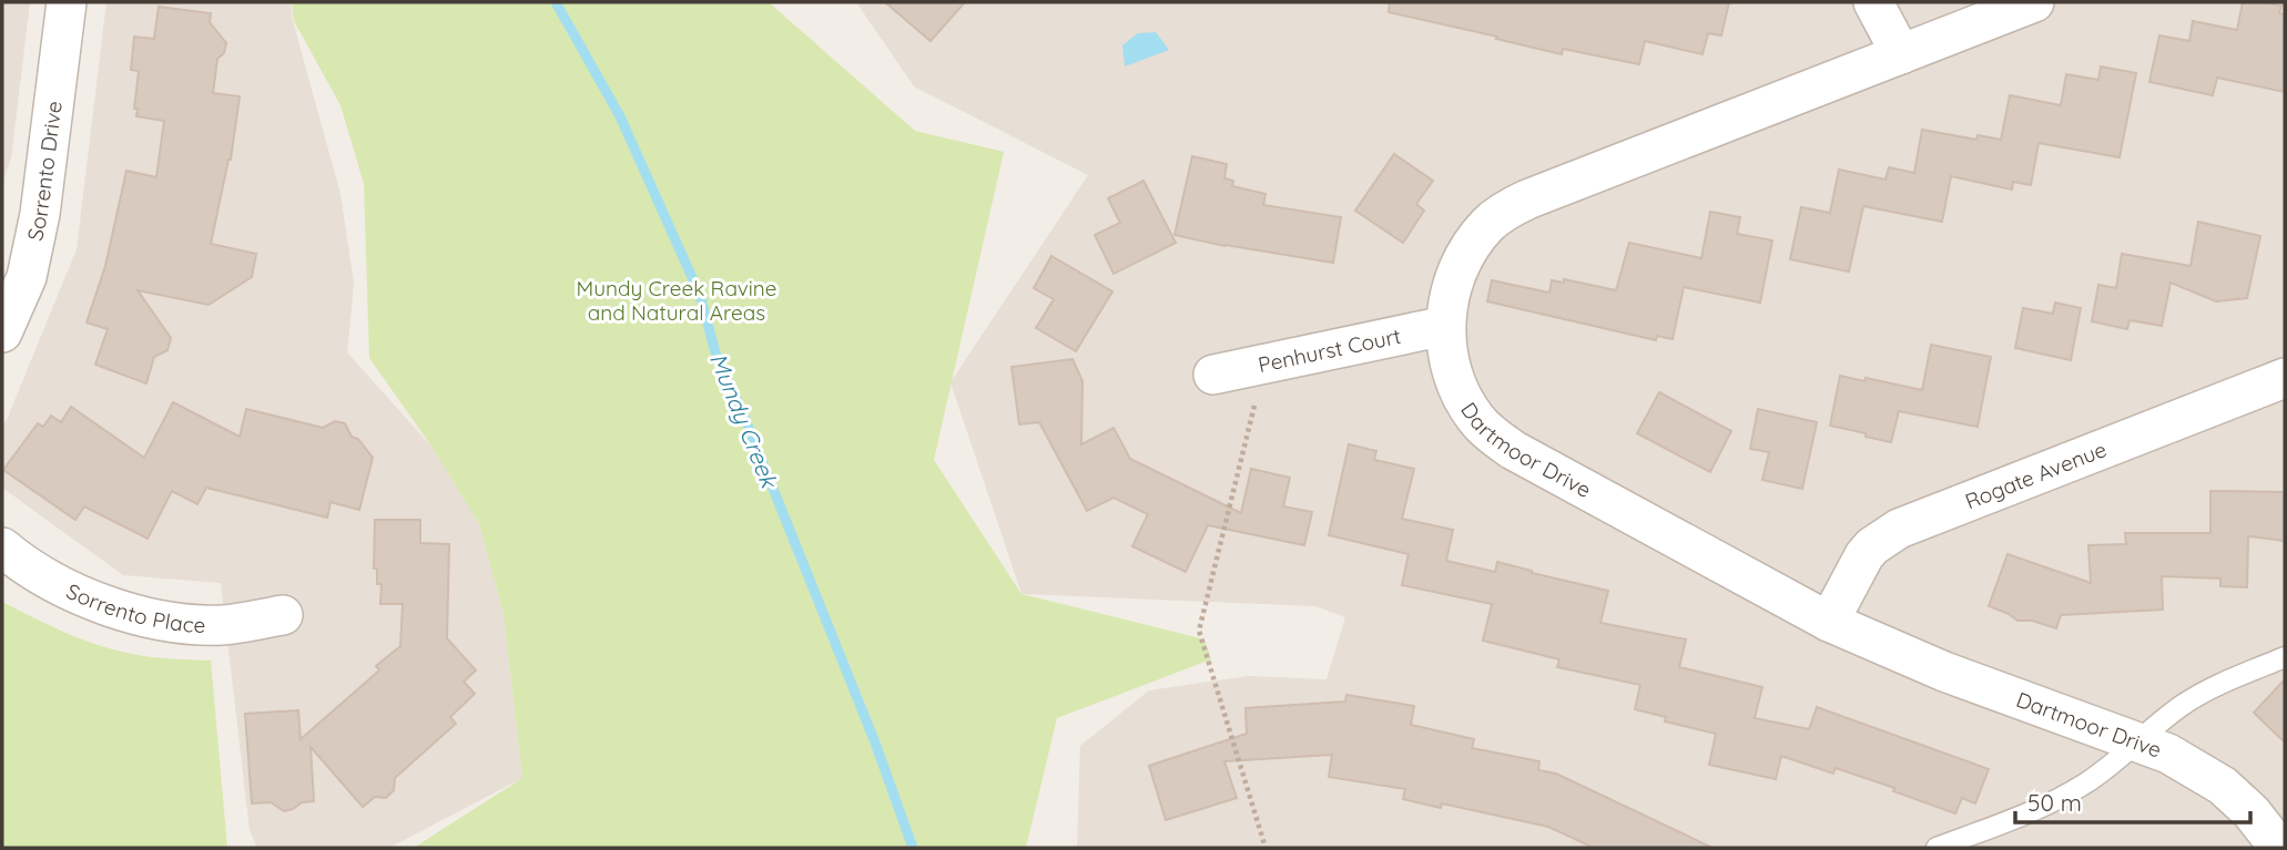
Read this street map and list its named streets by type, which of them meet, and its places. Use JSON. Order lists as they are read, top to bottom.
{
  "streets": {
    "street": [
      "Sorrento Drive",
      "Penhurst Court",
      "Dartmoor Drive",
      "Rogate Avenue",
      "Sorrento Place"
    ]
  },
  "crossings": [
    ["Penhurst Court", "Dartmoor Drive"],
    ["Dartmoor Drive", "Rogate Avenue"]
  ],
  "water": ["Mundy Creek"],
  "parks": ["Mundy Creek Ravine and Natural Areas"],
  "scale_bar": "50 m"
}
